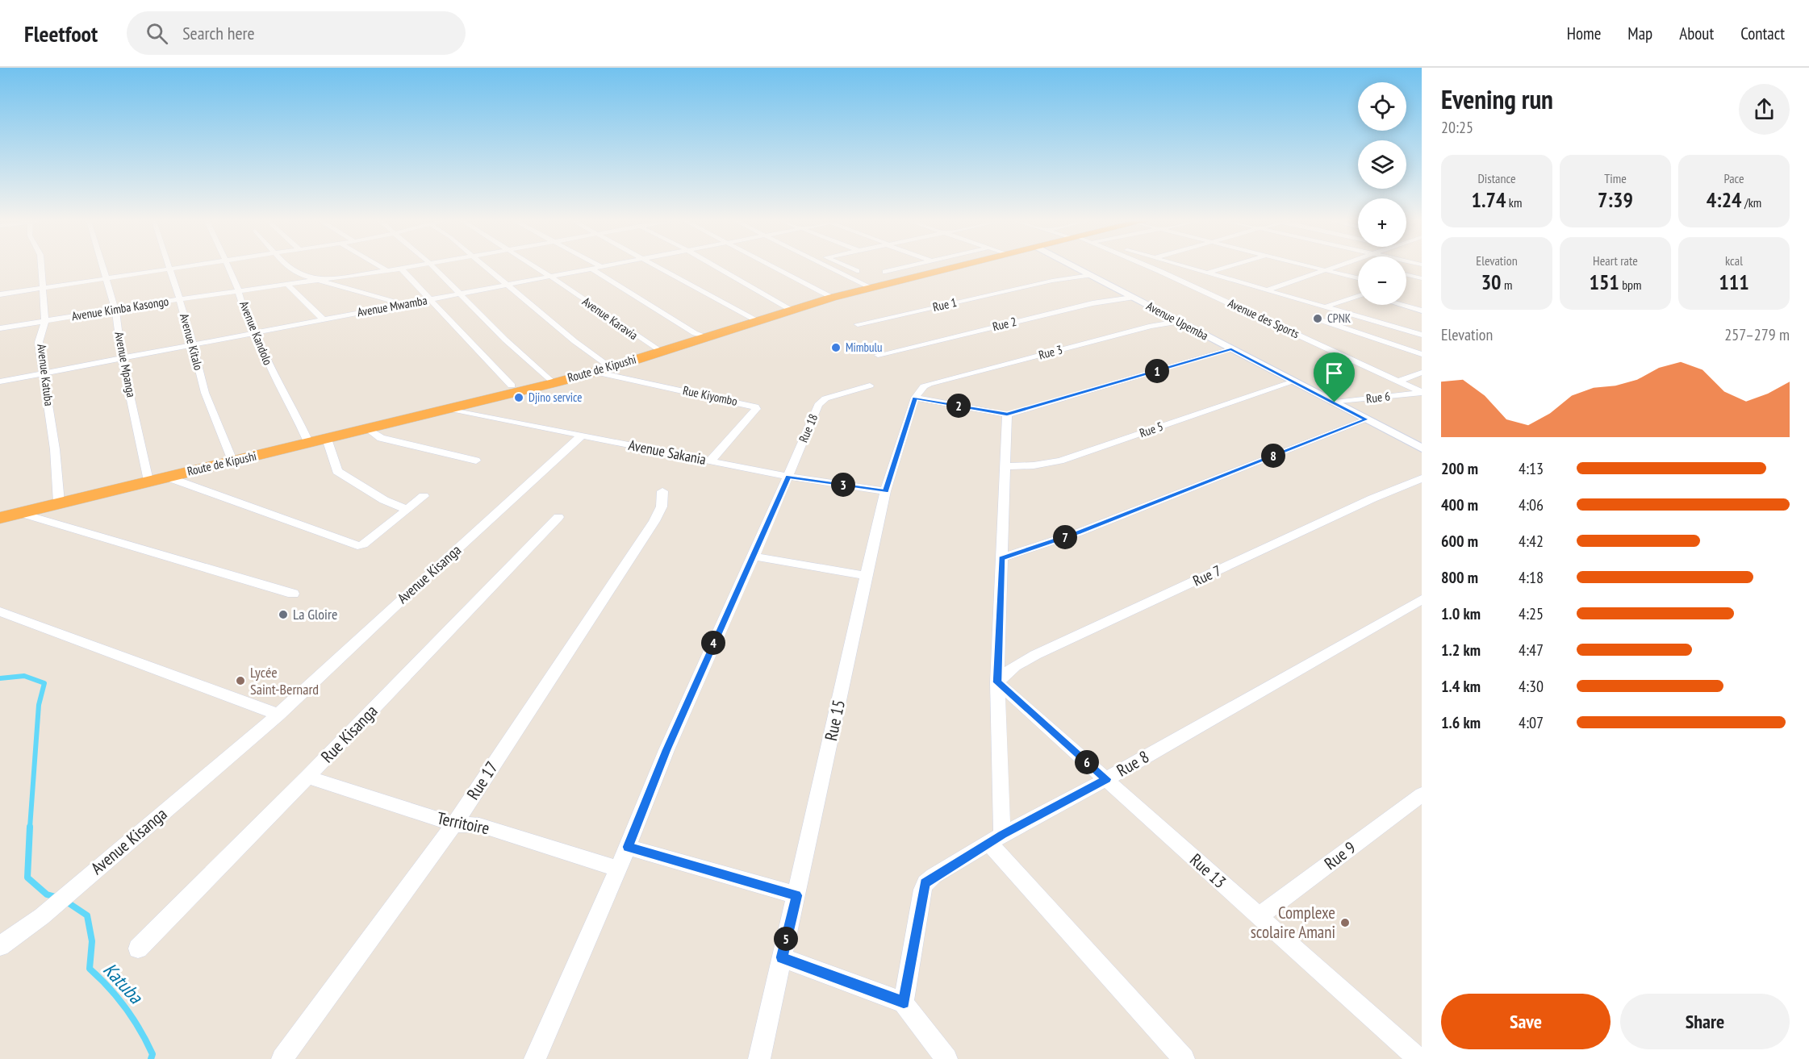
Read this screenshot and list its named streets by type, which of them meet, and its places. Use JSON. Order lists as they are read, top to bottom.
{
  "streets": {
    "highway": ["Route de Kipushi"],
    "street": [
      "Rue 1",
      "Avenue Mwamba",
      "Avenue Kimba Kasongo",
      "Avenue Karavia",
      "Avenue des Sports",
      "Avenue Upemba",
      "Rue 2",
      "Avenue Kandolo",
      "Avenue Kitalo",
      "Rue 3",
      "Avenue Mpanga",
      "Avenue Katuba",
      "Rue Kiyombo",
      "Rue 6",
      "Rue 18",
      "Rue 5",
      "Avenue Sakania",
      "Avenue Kisanga",
      "Rue 7",
      "Rue 15",
      "Rue Kisanga",
      "Rue 8",
      "Rue 17",
      "Territoire",
      "Rue 9",
      "Rue 13"
    ]
  },
  "crossings": [
    ["Rue 1", "Avenue Upemba"],
    ["Avenue Mwamba", "Avenue Karavia"],
    ["Avenue Mwamba", "Avenue Kandolo"],
    ["Avenue Mwamba", "Avenue Kitalo"],
    ["Avenue Mwamba", "Avenue Mpanga"],
    ["Avenue Mwamba", "Avenue Katuba"],
    ["Avenue Kimba Kasongo", "Avenue Kandolo"],
    ["Avenue Kimba Kasongo", "Avenue Kitalo"],
    ["Avenue Kimba Kasongo", "Avenue Mpanga"],
    ["Avenue Kimba Kasongo", "Avenue Katuba"],
    ["Avenue Karavia", "Route de Kipushi"],
    ["Avenue des Sports", "Rue 6"],
    ["Avenue Upemba", "Rue 2"],
    ["Avenue Upemba", "Rue 3"],
    ["Avenue Upemba", "Rue 6"],
    ["Avenue Upemba", "Rue 5"],
    ["Avenue Kandolo", "Route de Kipushi"],
    ["Avenue Kitalo", "Route de Kipushi"],
    ["Rue 3", "Rue 15"],
    ["Avenue Mpanga", "Route de Kipushi"],
    ["Route de Kipushi", "Avenue Katuba"],
    ["Route de Kipushi", "Rue Kiyombo"],
    ["Route de Kipushi", "Avenue Sakania"],
    ["Rue Kiyombo", "Avenue Sakania"],
    ["Rue 18", "Avenue Sakania"],
    ["Rue 18", "Territoire"],
    ["Avenue Sakania", "Avenue Kisanga"],
    ["Avenue Sakania", "Rue 15"],
    ["Rue 7", "Rue 13"],
    ["Rue Kisanga", "Territoire"],
    ["Rue 8", "Rue 13"],
    ["Rue 17", "Territoire"],
    ["Rue 9", "Rue 13"]
  ],
  "water": ["Katuba"],
  "places": [
    "CPNK",
    "Mimbulu",
    "Djino service",
    "La Gloire",
    "Lycée Saint-Bernard",
    "Complexe scolaire Amani"
  ],
  "page": {
    "header": "Fleetfoot",
    "search": "Search here",
    "nav": [
      "Home",
      "Map",
      "About",
      "Contact"
    ],
    "heading": ["Evening run", "20:25"],
    "map_buttons": ["+", "−"],
    "stats": [
      ["Distance", "1.74 km"],
      ["Time", "7:39"],
      ["Pace", "4:24 /km"],
      ["Elevation", "30 m"],
      ["Heart rate", "151 bpm"],
      ["kcal", "111"]
    ],
    "chart": ["Elevation", "257–279 m"],
    "pins": [
      "1",
      "2",
      "8",
      "3",
      "7",
      "4",
      "6",
      "5"
    ],
    "list": [
      {
        "name": "200 m",
        "note": "4:13"
      },
      {
        "name": "400 m",
        "note": "4:06"
      },
      {
        "name": "600 m",
        "note": "4:42"
      },
      {
        "name": "800 m",
        "note": "4:18"
      },
      {
        "name": "1.0 km",
        "note": "4:25"
      },
      {
        "name": "1.2 km",
        "note": "4:47"
      },
      {
        "name": "1.4 km",
        "note": "4:30"
      },
      {
        "name": "1.6 km",
        "note": "4:07"
      }
    ],
    "buttons": ["Save", "Share"]
  }
}
